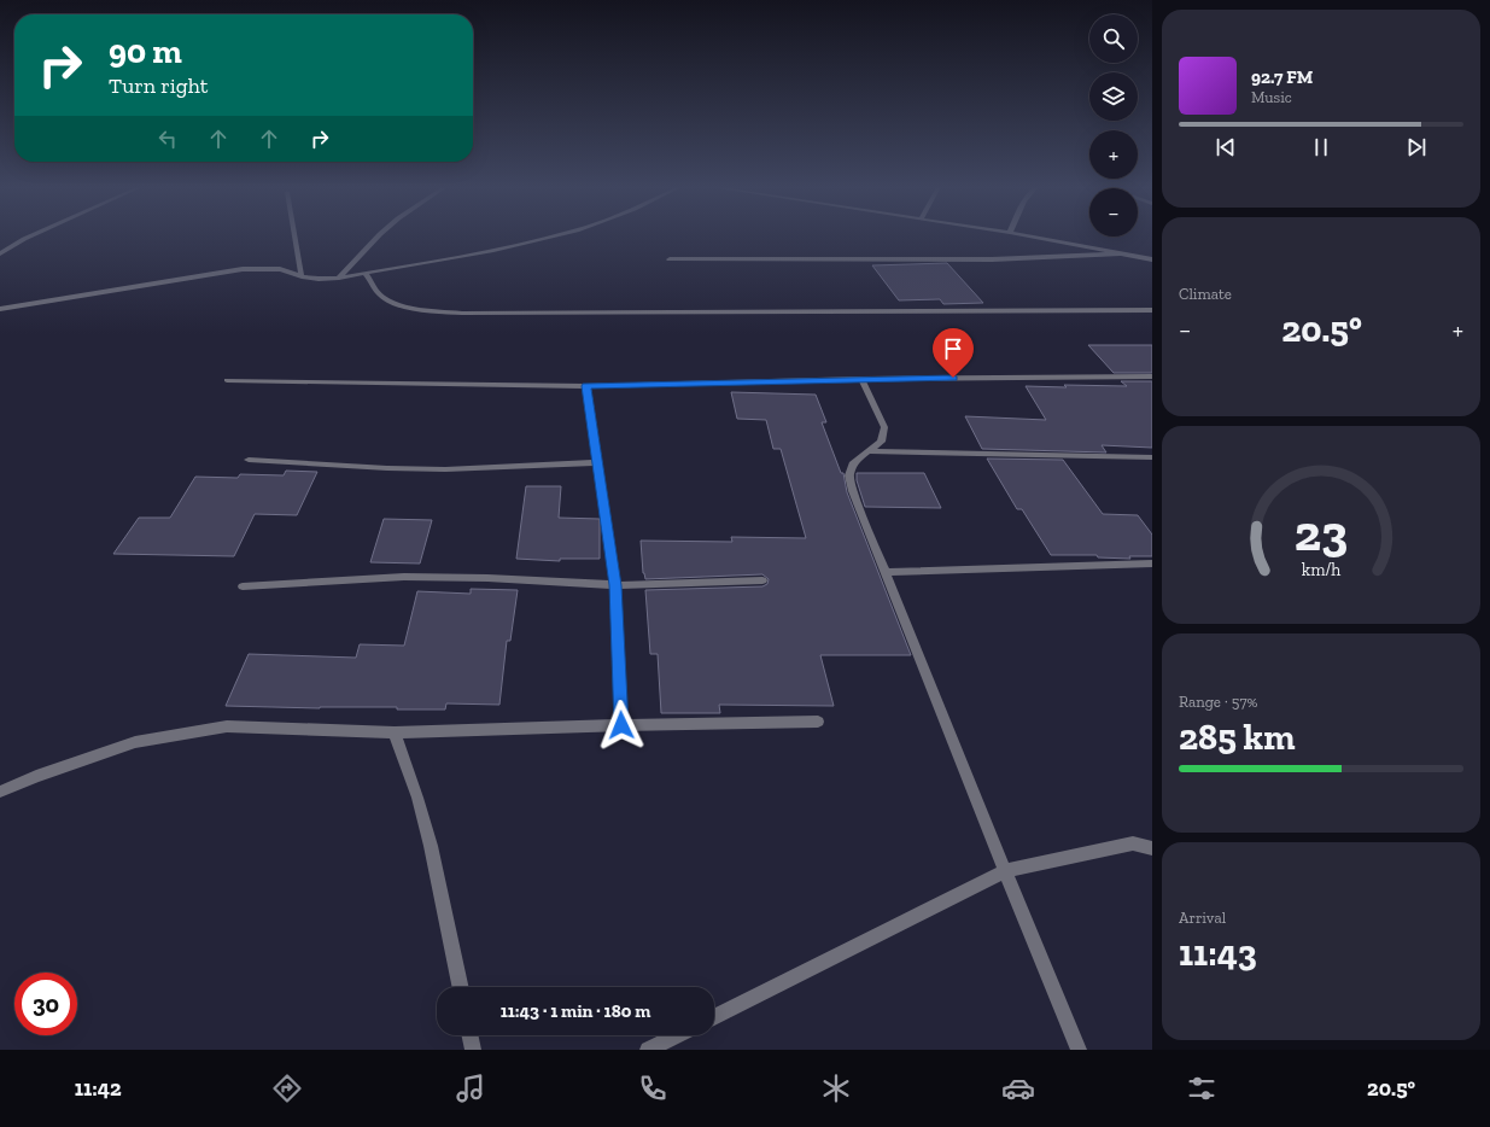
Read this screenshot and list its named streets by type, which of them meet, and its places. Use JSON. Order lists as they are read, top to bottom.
{
  "page": {
    "map_buttons": ["+", "−"],
    "turn": ["90 m", "Turn right"],
    "song": ["92.7 FM", "Music"],
    "tile": [
      "Climate",
      ["Range · 57%", "285 km"],
      ["Arrival", "11:43"]
    ],
    "heat": ["−", "20.5°", "+"],
    "limit": "30",
    "trip": "11:43 · 1 min · 180 m",
    "tabs": ["11:42", "20.5°"],
    "gauge": ["23", "km/h"]
  }
}
